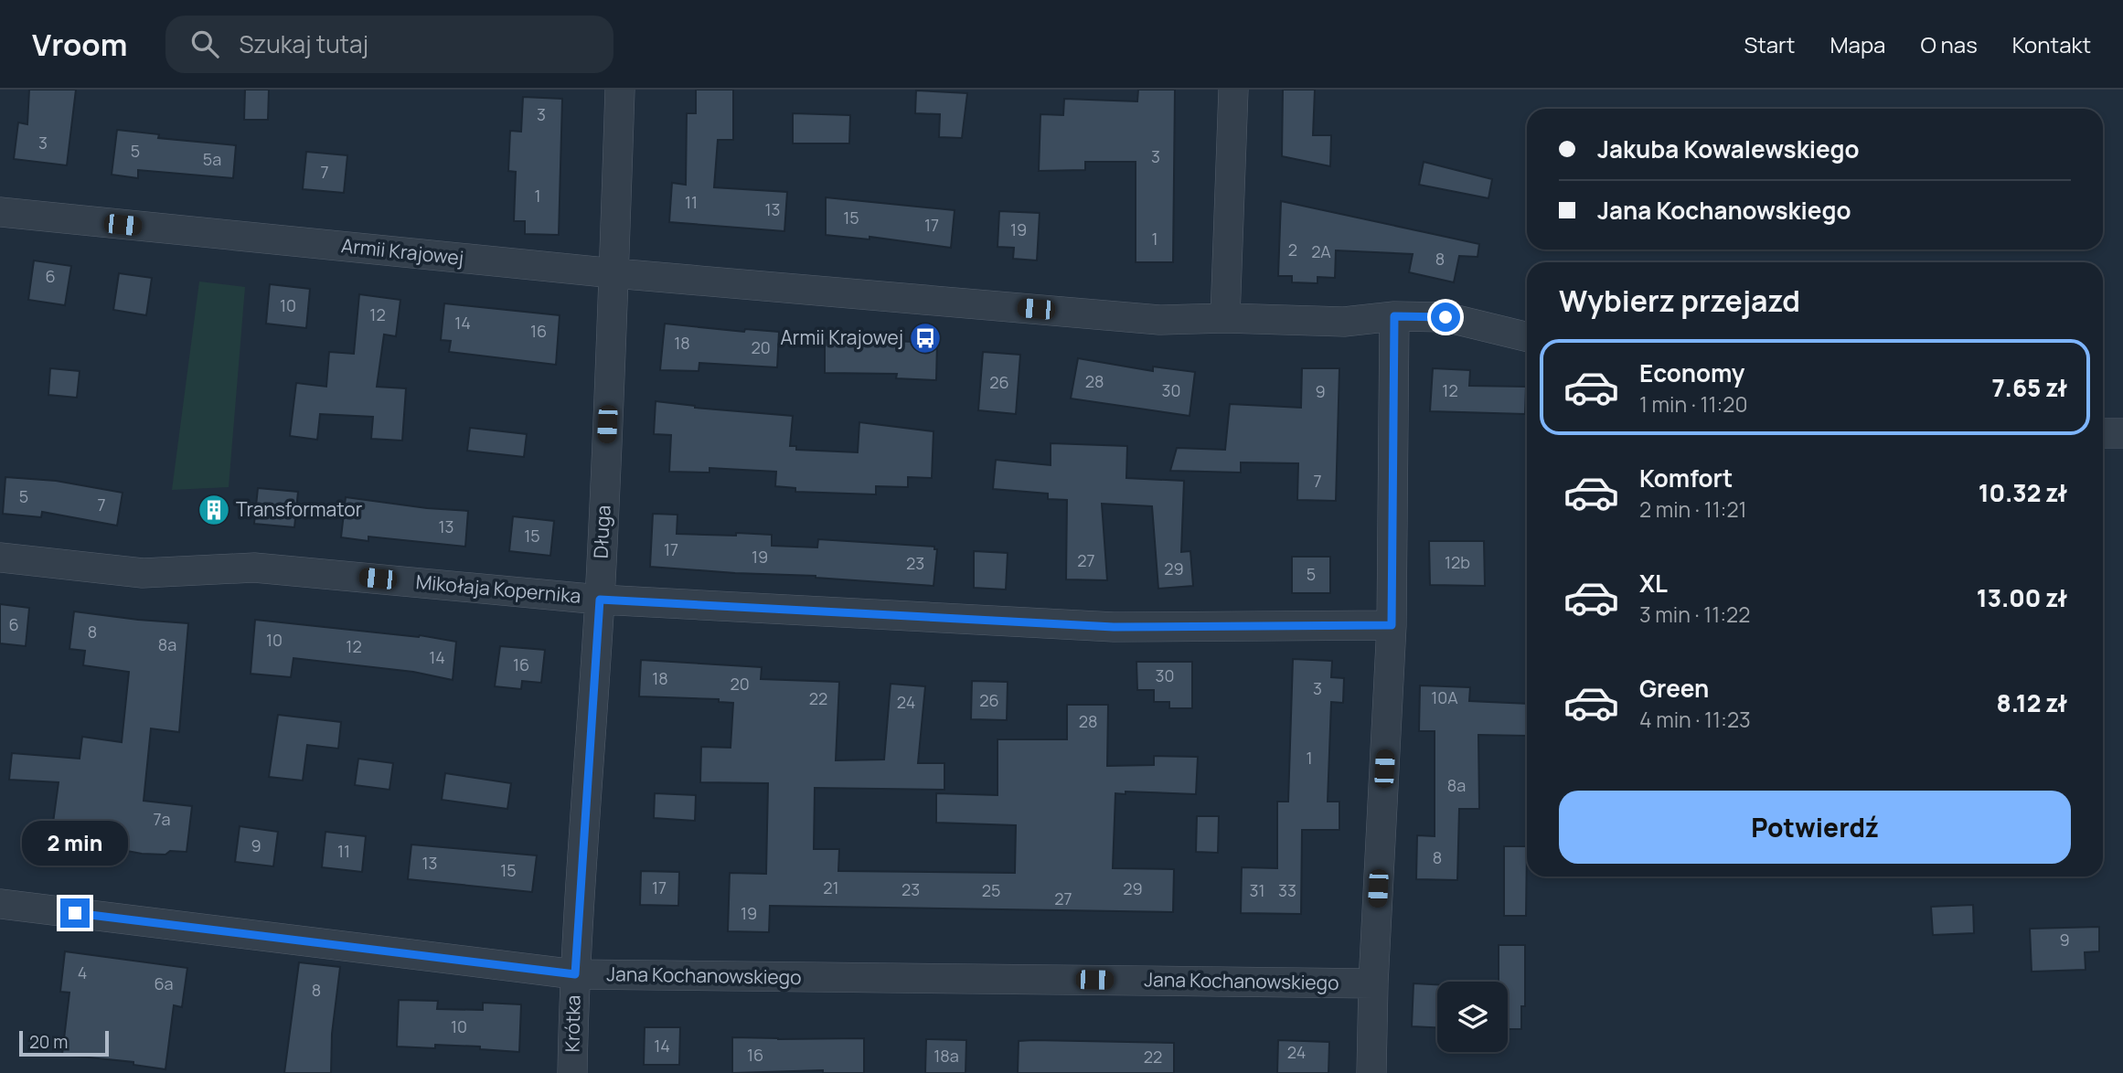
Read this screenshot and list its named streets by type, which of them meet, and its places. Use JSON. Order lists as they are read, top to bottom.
{
  "streets": {
    "street": [
      "Armii Krajowej",
      "Długa",
      "Mikołaja Kopernika",
      "Jana Kochanowskiego",
      "Krótka"
    ]
  },
  "crossings": [
    ["Armii Krajowej", "Długa"],
    ["Długa", "Mikołaja Kopernika"],
    ["Długa", "Jana Kochanowskiego"],
    ["Długa", "Krótka"],
    ["Jana Kochanowskiego", "Krótka"]
  ],
  "places": {
    "bus stop": ["Armii Krajowej"],
    "building": ["Transformator"]
  },
  "house_numbers": [
    "3",
    "3",
    "5",
    "3",
    "5a",
    "7",
    "1",
    "11",
    "13",
    "15",
    "17",
    "19",
    "1",
    "2",
    "2A",
    "8",
    "6",
    "10",
    "12",
    "14",
    "16",
    "18",
    "20",
    "28",
    "26",
    "30",
    "12",
    "9",
    "7",
    "5",
    "7",
    "13",
    "15",
    "17",
    "19",
    "27",
    "12b",
    "23",
    "29",
    "5",
    "6",
    "8",
    "10",
    "8a",
    "12",
    "14",
    "16",
    "30",
    "18",
    "20",
    "3",
    "10A",
    "22",
    "26",
    "24",
    "28",
    "1",
    "8a",
    "7a",
    "9",
    "11",
    "8",
    "13",
    "15",
    "17",
    "21",
    "29",
    "23",
    "25",
    "31",
    "33",
    "27",
    "19",
    "9",
    "4",
    "6a",
    "8",
    "10",
    "14",
    "24",
    "16",
    "18a",
    "22"
  ],
  "scale_bar": "20 m",
  "page": {
    "header": "Vroom",
    "search": "Szukaj tutaj",
    "nav": [
      "Start",
      "Mapa",
      "O nas",
      "Kontakt"
    ],
    "banner": ["Jakuba Kowalewskiego", "Jana Kochanowskiego"],
    "heading": "Wybierz przejazd",
    "list": [
      {
        "name": "Economy",
        "note": "1 min · 11:20",
        "value": "7.65 zł"
      },
      {
        "name": "Komfort",
        "note": "2 min · 11:21",
        "value": "10.32 zł"
      },
      {
        "name": "XL",
        "note": "3 min · 11:22",
        "value": "13.00 zł"
      },
      {
        "name": "Green",
        "note": "4 min · 11:23",
        "value": "8.12 zł"
      }
    ],
    "buttons": "Potwierdź",
    "bubble": "2 min",
    "scale": "20 m"
  }
}
